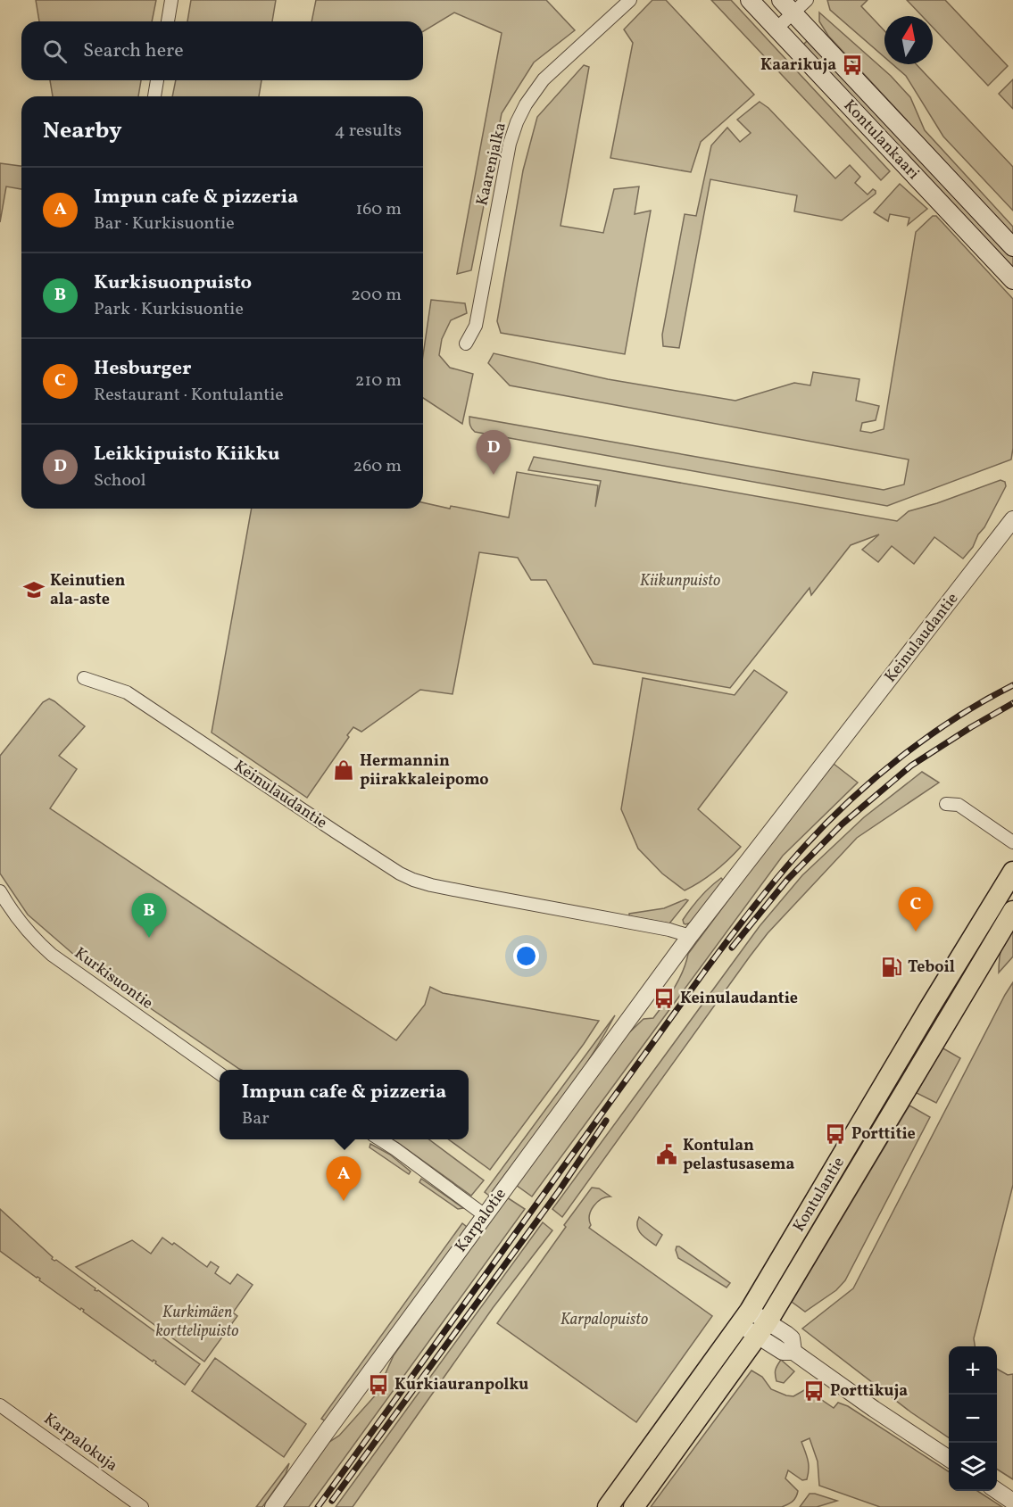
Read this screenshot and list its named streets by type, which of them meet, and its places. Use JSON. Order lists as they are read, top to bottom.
{
  "streets": {
    "main road": ["Kontulankaari", "Kontulantie"],
    "street": [
      "Kaarenjalka",
      "Keinulaudantie",
      "Kurkisuontie",
      "Karpalotie",
      "Karpalokuja"
    ]
  },
  "crossings": [
    ["Keinulaudantie", "Karpalotie"]
  ],
  "parks": ["Kiikunpuisto", "Kurkimäen korttelipuisto", "Karpalopuisto"],
  "places": {
    "bus stop": [
      "Kaarikuja",
      "Keinulaudantie",
      "Porttitie",
      "Kurkiauranpolku",
      "Porttikuja"
    ],
    "school or university": ["Keinutien ala-aste"],
    "shop": ["Hermannin piirakkaleipomo"],
    "fuel station": ["Teboil"],
    "public building": ["Kontulan pelastusasema"]
  },
  "north": "top",
  "page": {
    "search": "Search here",
    "heading": ["Nearby", "4 results"],
    "list": [
      {
        "mark": "A",
        "name": "Impun cafe & pizzeria",
        "note": "Bar · Kurkisuontie",
        "value": "160 m"
      },
      {
        "mark": "B",
        "name": "Kurkisuonpuisto",
        "note": "Park · Kurkisuontie",
        "value": "200 m"
      },
      {
        "mark": "C",
        "name": "Hesburger",
        "note": "Restaurant · Kontulantie",
        "value": "210 m"
      },
      {
        "mark": "D",
        "name": "Leikkipuisto Kiikku",
        "note": "School",
        "value": "260 m"
      }
    ],
    "pins": [
      "D",
      "C",
      "B",
      "A"
    ],
    "popup": ["Impun cafe & pizzeria", "Bar"],
    "map_buttons": ["+", "−"]
  }
}
